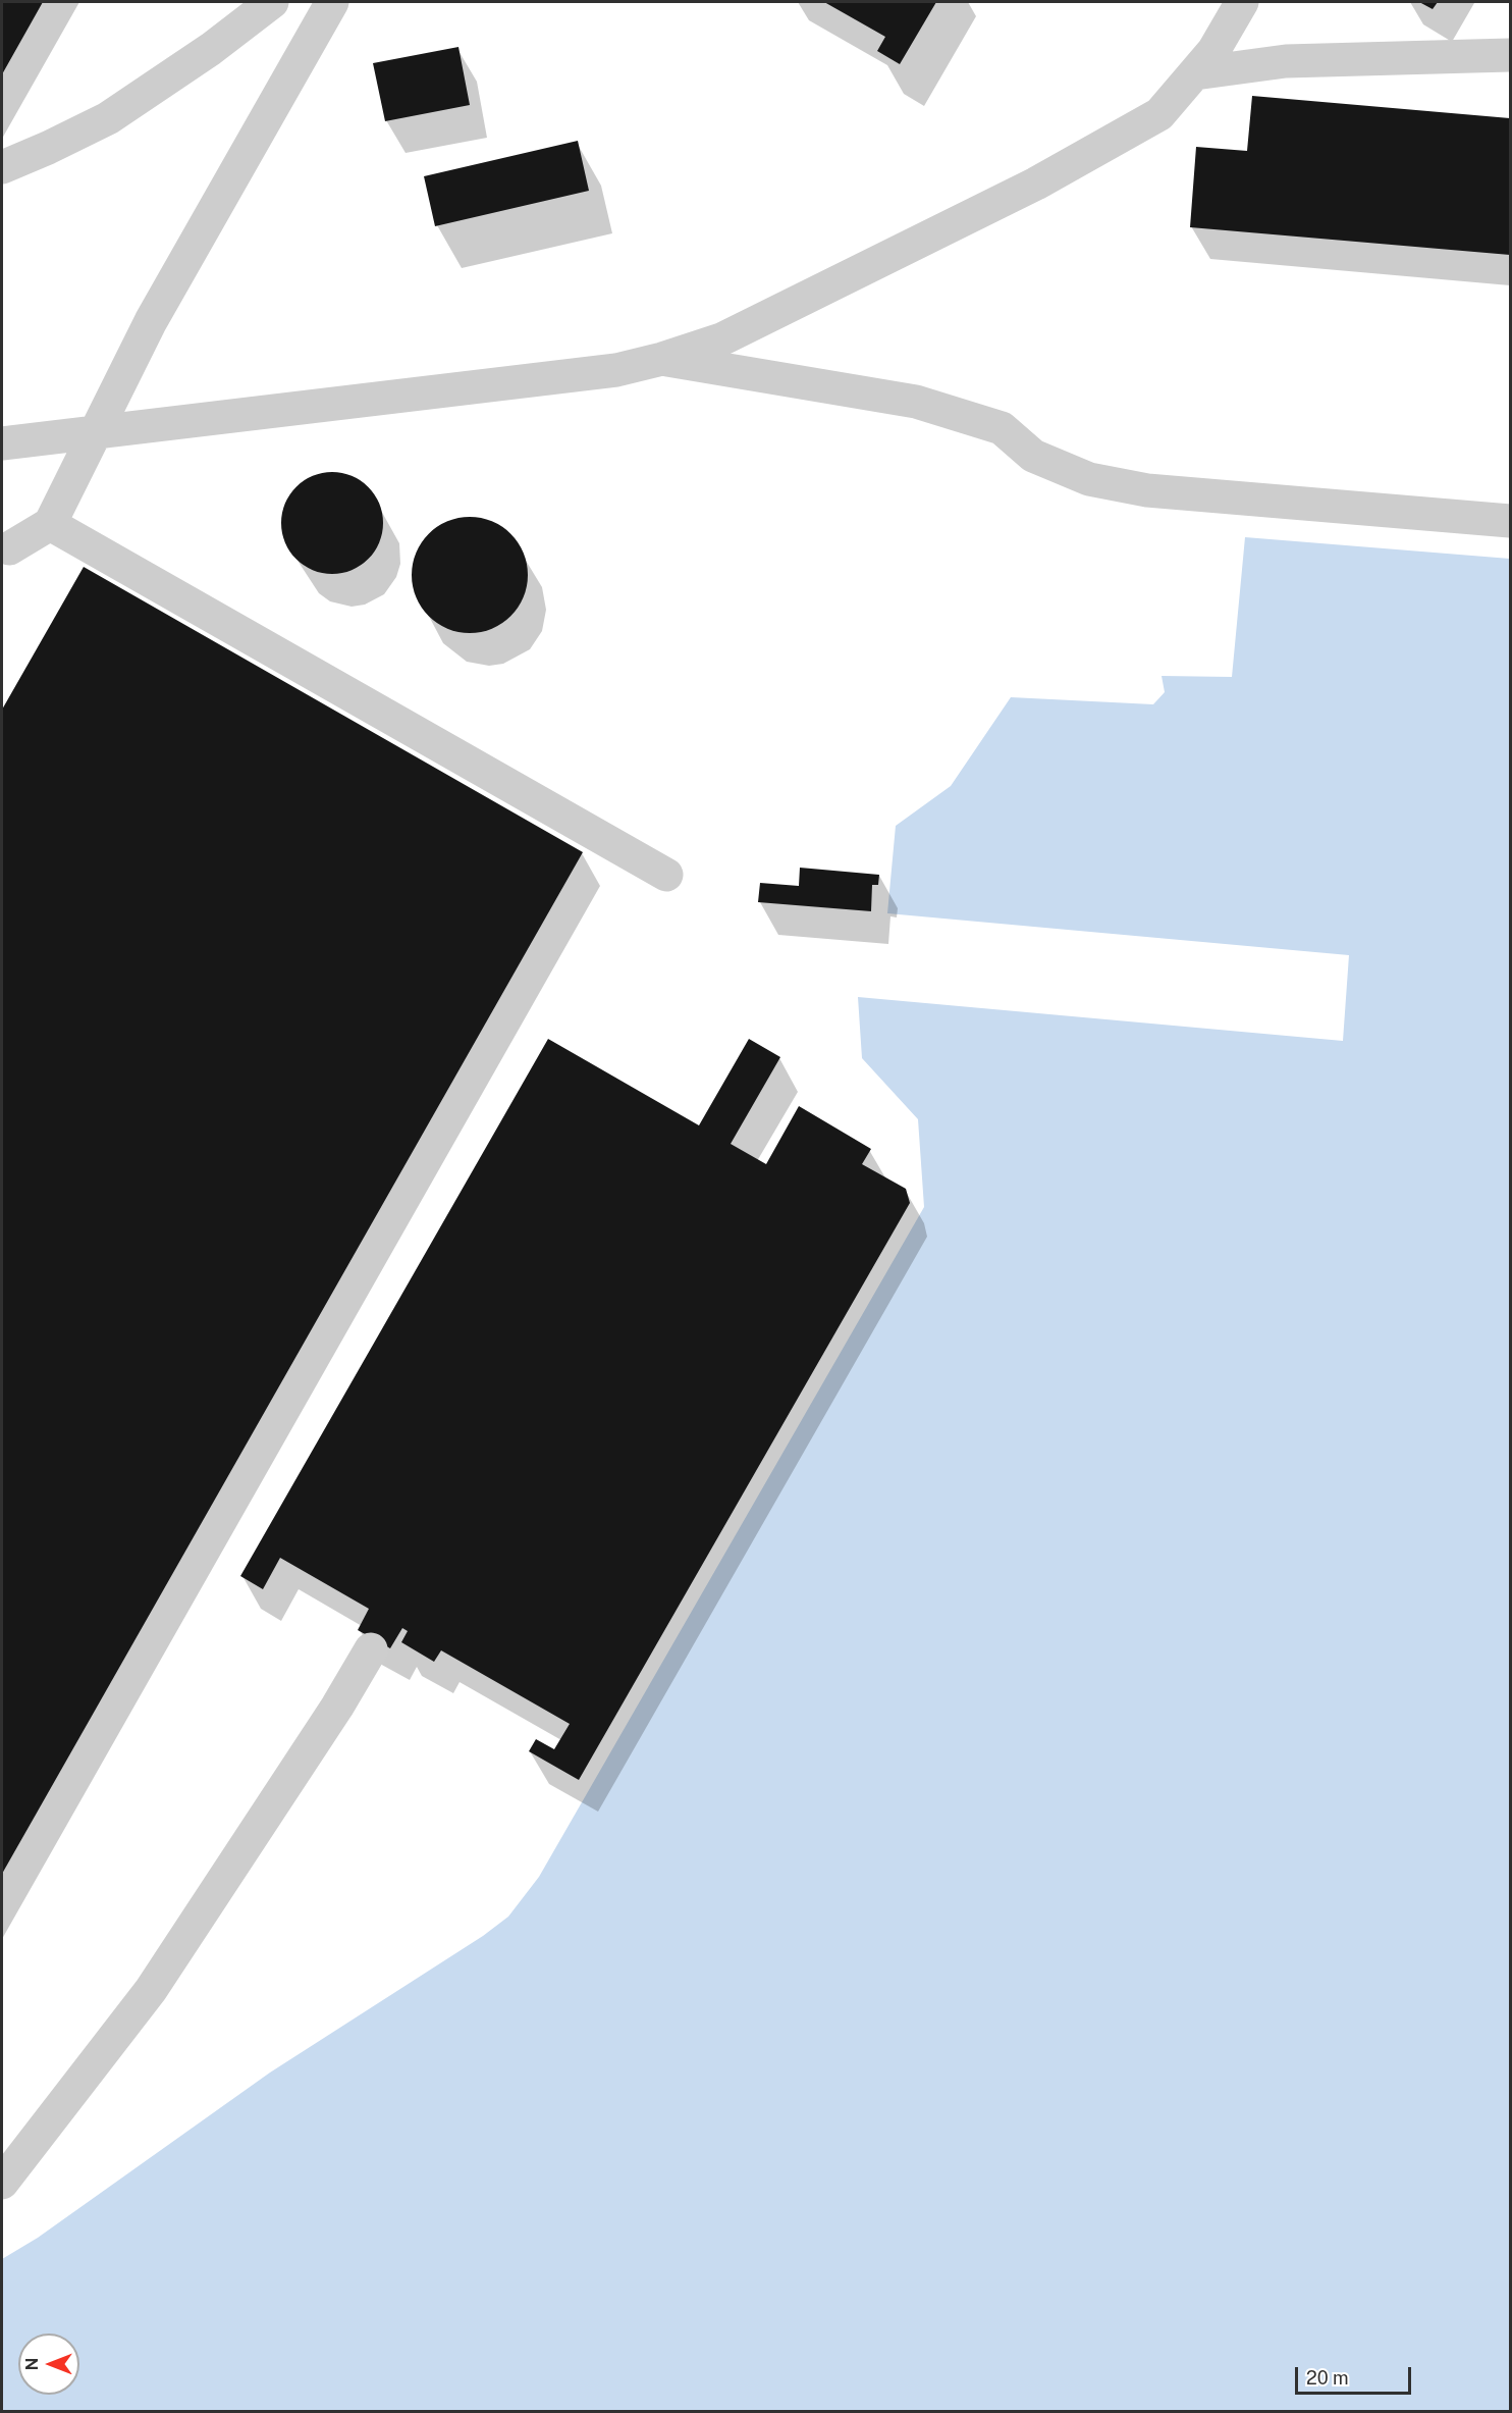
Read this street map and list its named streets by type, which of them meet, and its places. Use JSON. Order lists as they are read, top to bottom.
{
  "scale_bar": "20 m",
  "north": "left"
}
